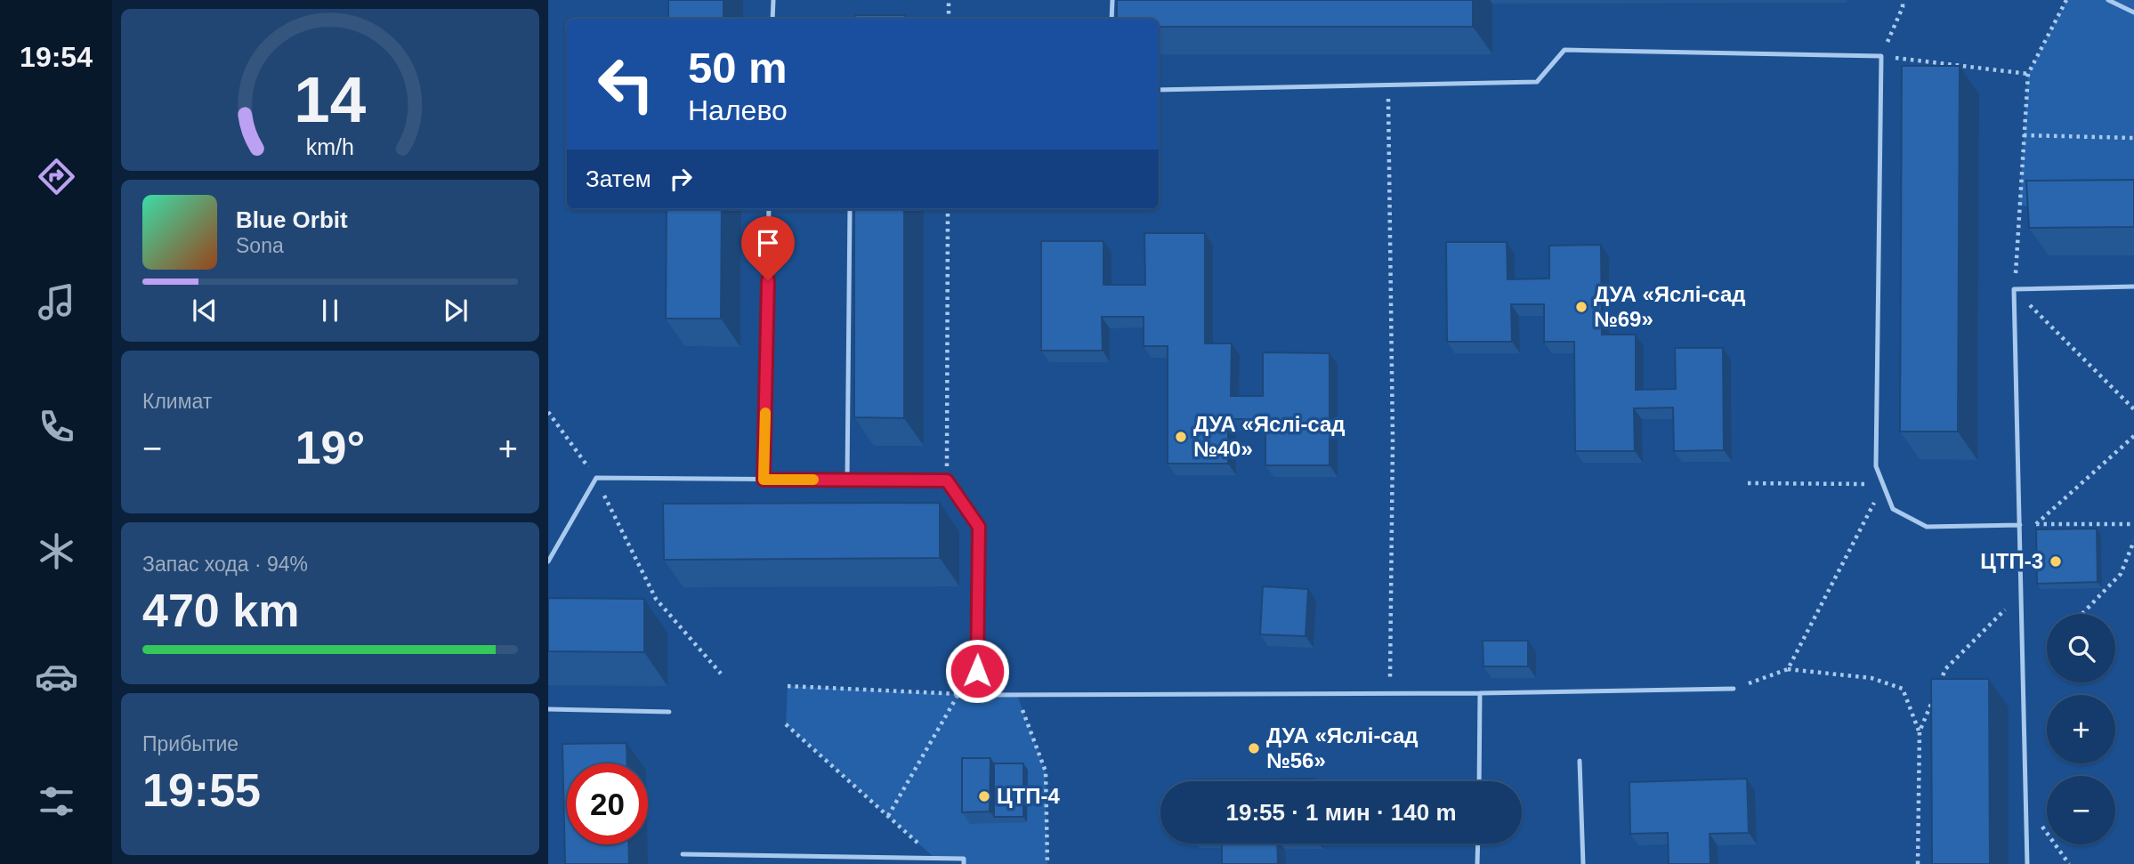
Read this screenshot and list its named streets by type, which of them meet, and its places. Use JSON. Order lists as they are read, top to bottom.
{
  "places": [
    "ДУА «Яслі-сад №69»",
    "ДУА «Яслі-сад №40»",
    "ЦТП-3",
    "ДУА «Яслі-сад №56»",
    "ЦТП-4"
  ],
  "page": {
    "tabs": "19:54",
    "turn": ["50 m", "Налево"],
    "then": "Затем",
    "song": ["Blue Orbit", "Sona"],
    "tile": [
      "Климат",
      ["Запас хода · 94%", "470 km"],
      ["Прибытие", "19:55"]
    ],
    "heat": ["−", "19°", "+"],
    "map_buttons": ["+", "−"],
    "limit": "20",
    "trip": "19:55 · 1 мин · 140 m",
    "gauge": ["14", "km/h"]
  }
}
